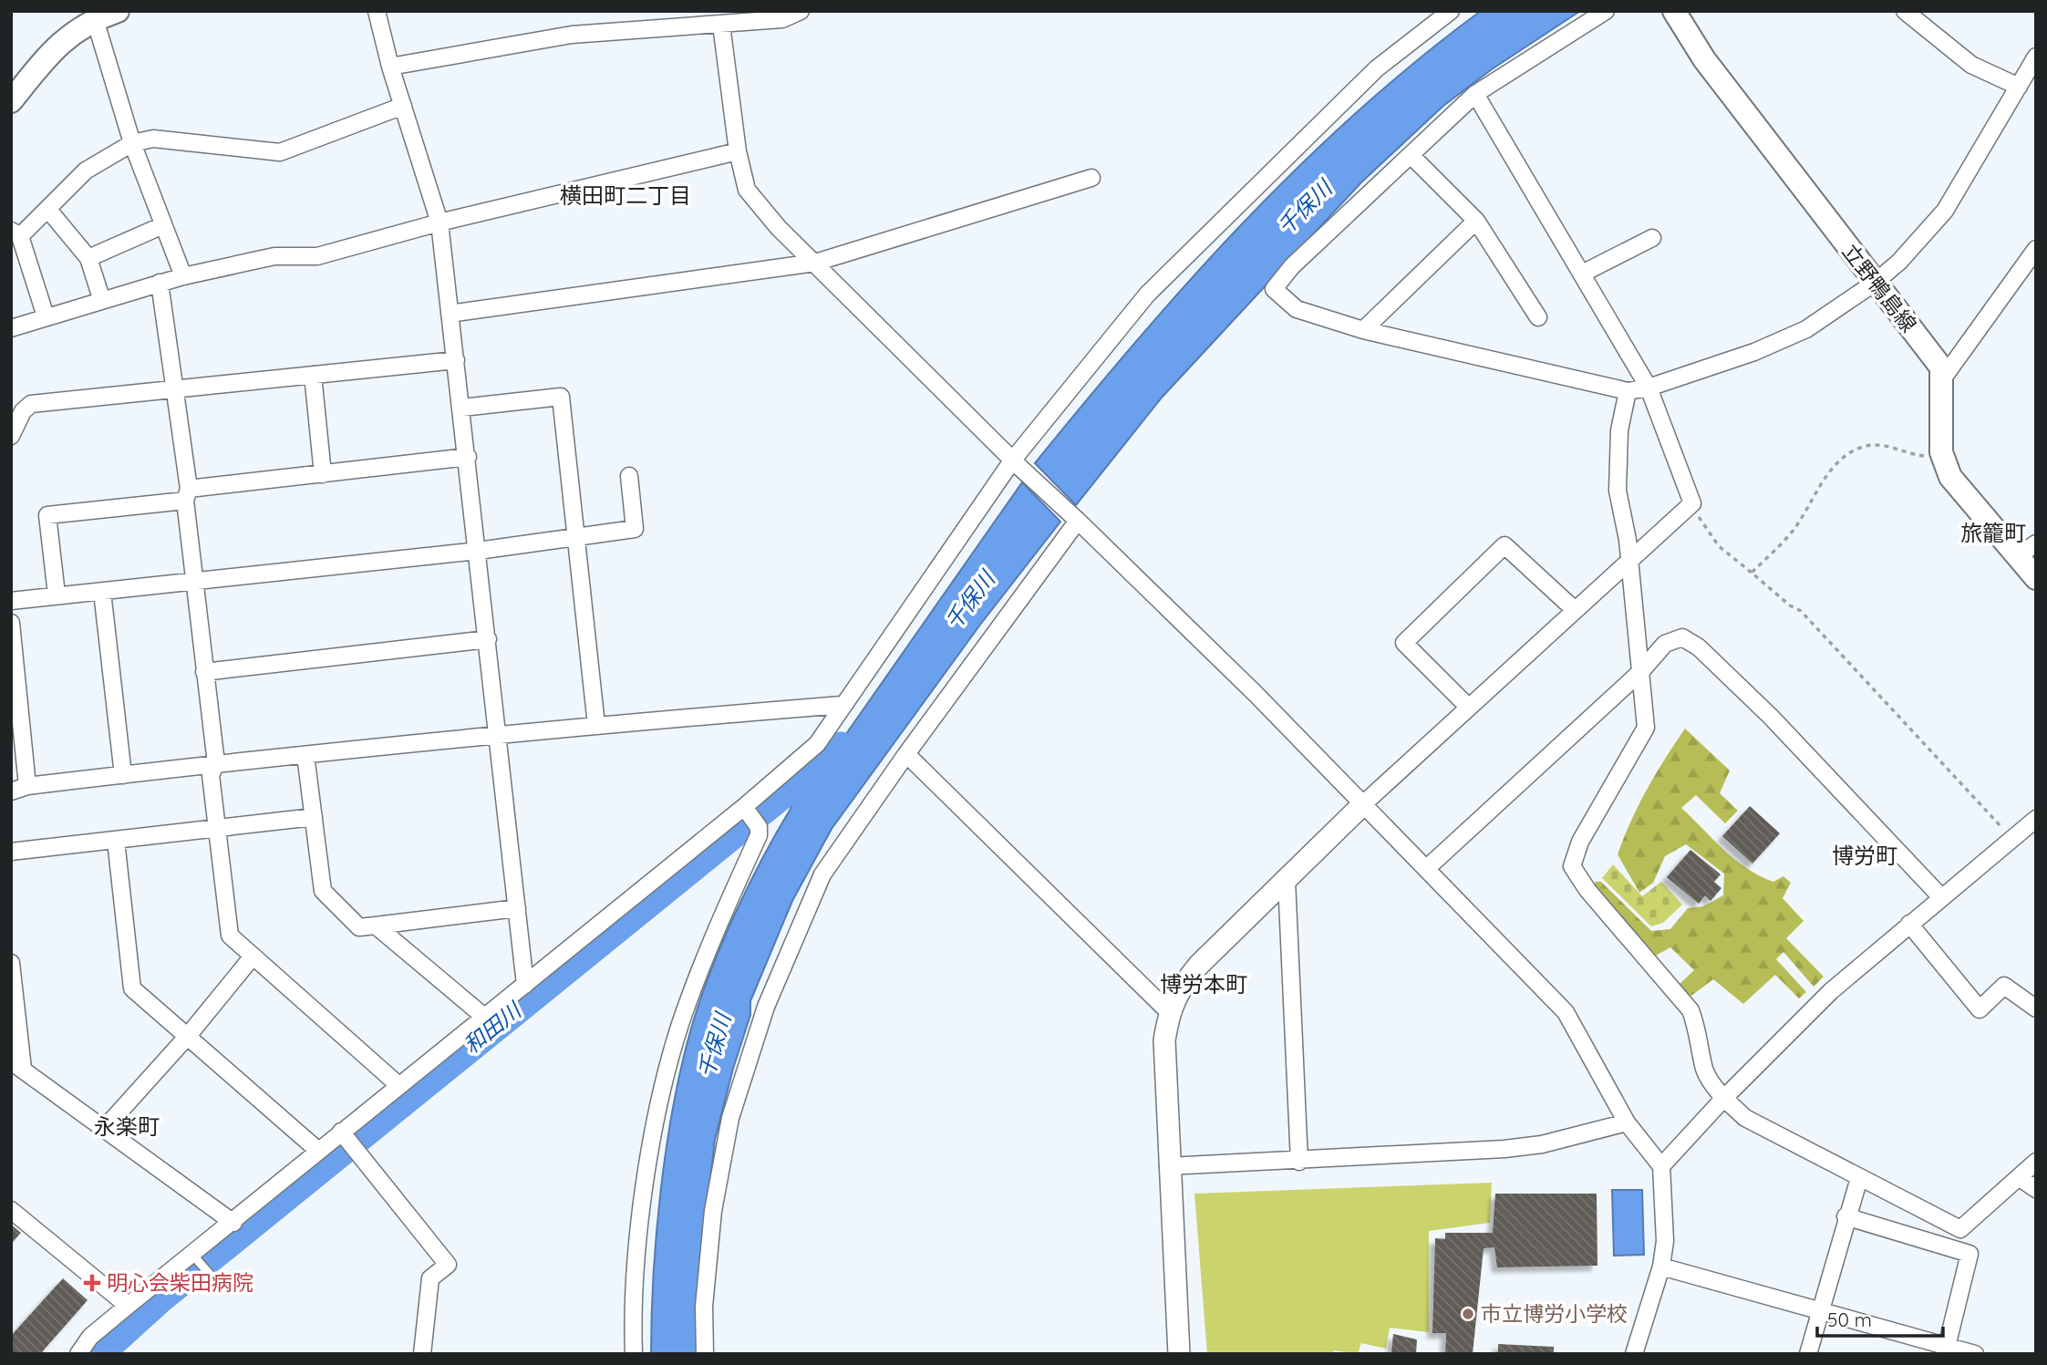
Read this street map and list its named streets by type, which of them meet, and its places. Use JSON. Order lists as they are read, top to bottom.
{
  "streets": {
    "main road": ["立野鴨島線"]
  },
  "districts": [
    "横田町二丁目",
    "旅籠町",
    "博労町",
    "博労本町",
    "永楽町"
  ],
  "water": ["千保川", "和田川"],
  "places": {
    "health": ["明心会柴田病院"],
    "other": ["市立博労小学校"]
  },
  "scale_bar": "50 m"
}
